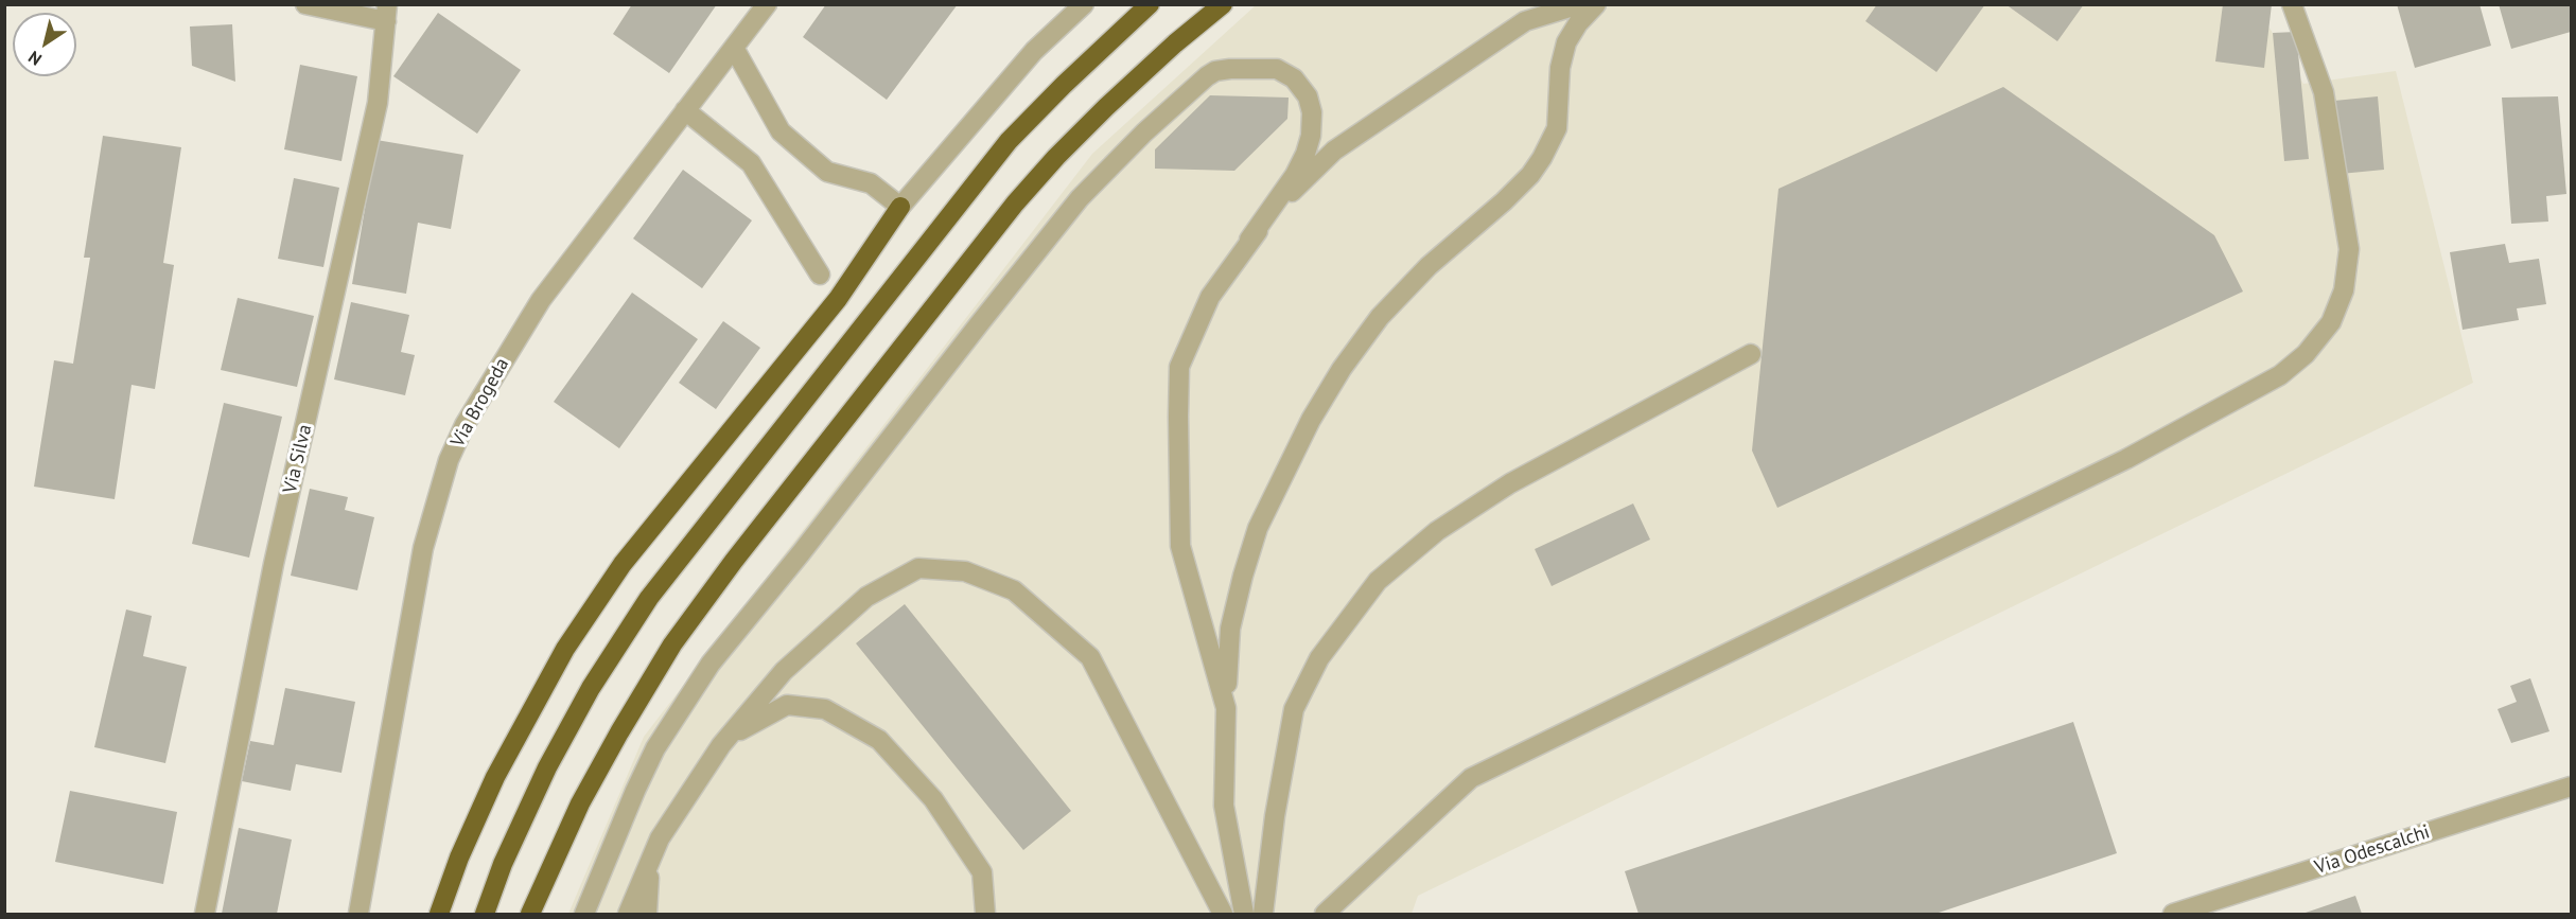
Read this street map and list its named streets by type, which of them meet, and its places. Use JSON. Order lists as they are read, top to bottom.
{
  "streets": {
    "street": ["Via Brogeda", "Via Silva", "Via Odescalchi"]
  },
  "north": "bottom left"
}
